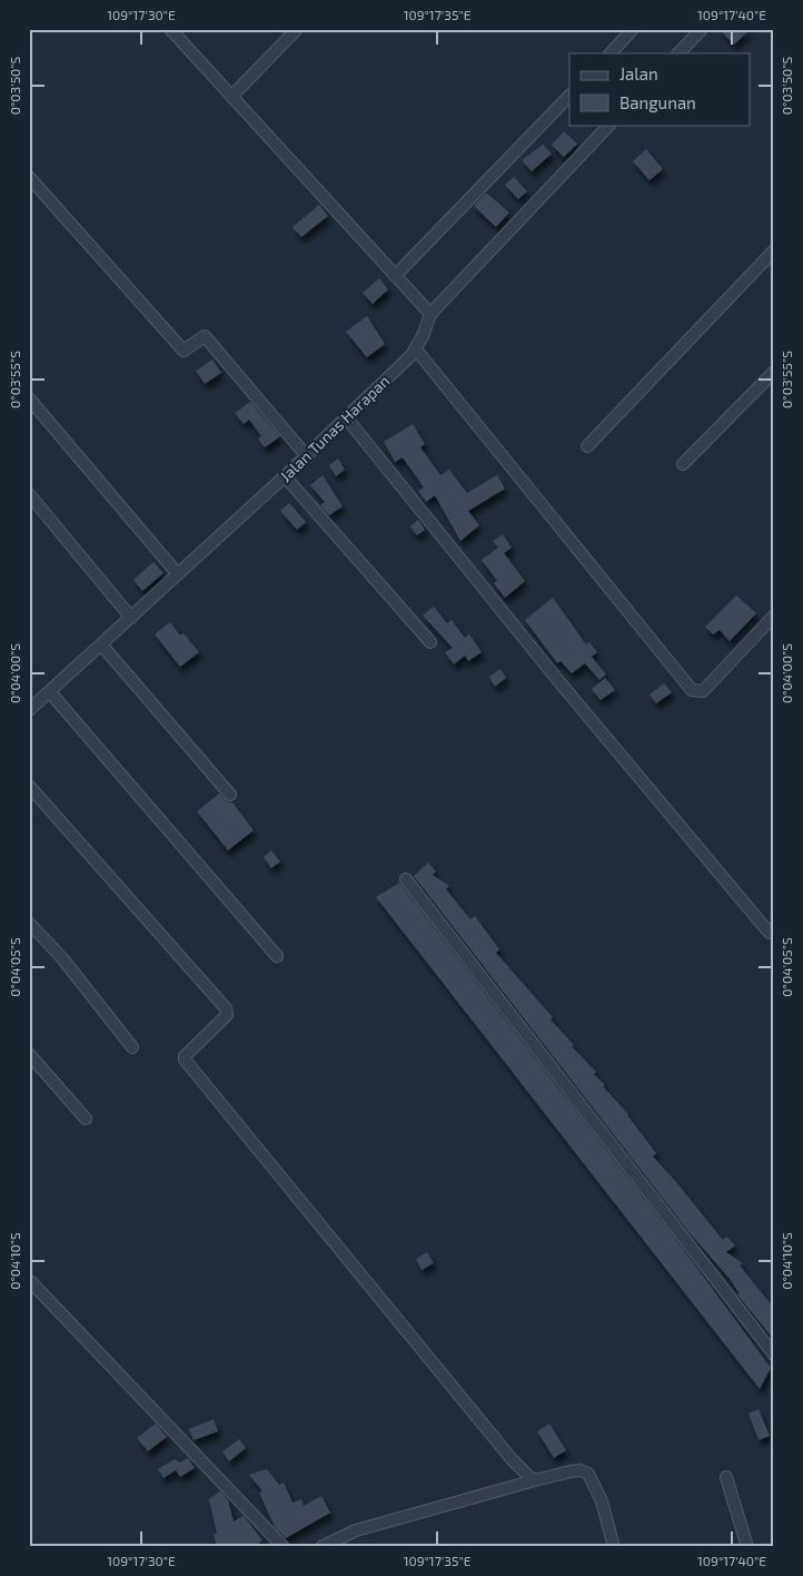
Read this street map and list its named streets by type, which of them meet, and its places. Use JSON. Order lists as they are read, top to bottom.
{
  "streets": {
    "street": ["Jalan Tunas Harapan"]
  },
  "legend": ["Jalan", "Bangunan"],
  "coordinates": [
    "109°17'30\"E",
    "109°17'35\"E",
    "109°17'40\"E",
    "0°03'50\"S",
    "0°03'55\"S",
    "0°04'00\"S",
    "0°04'05\"S",
    "0°04'10\"S"
  ]
}
